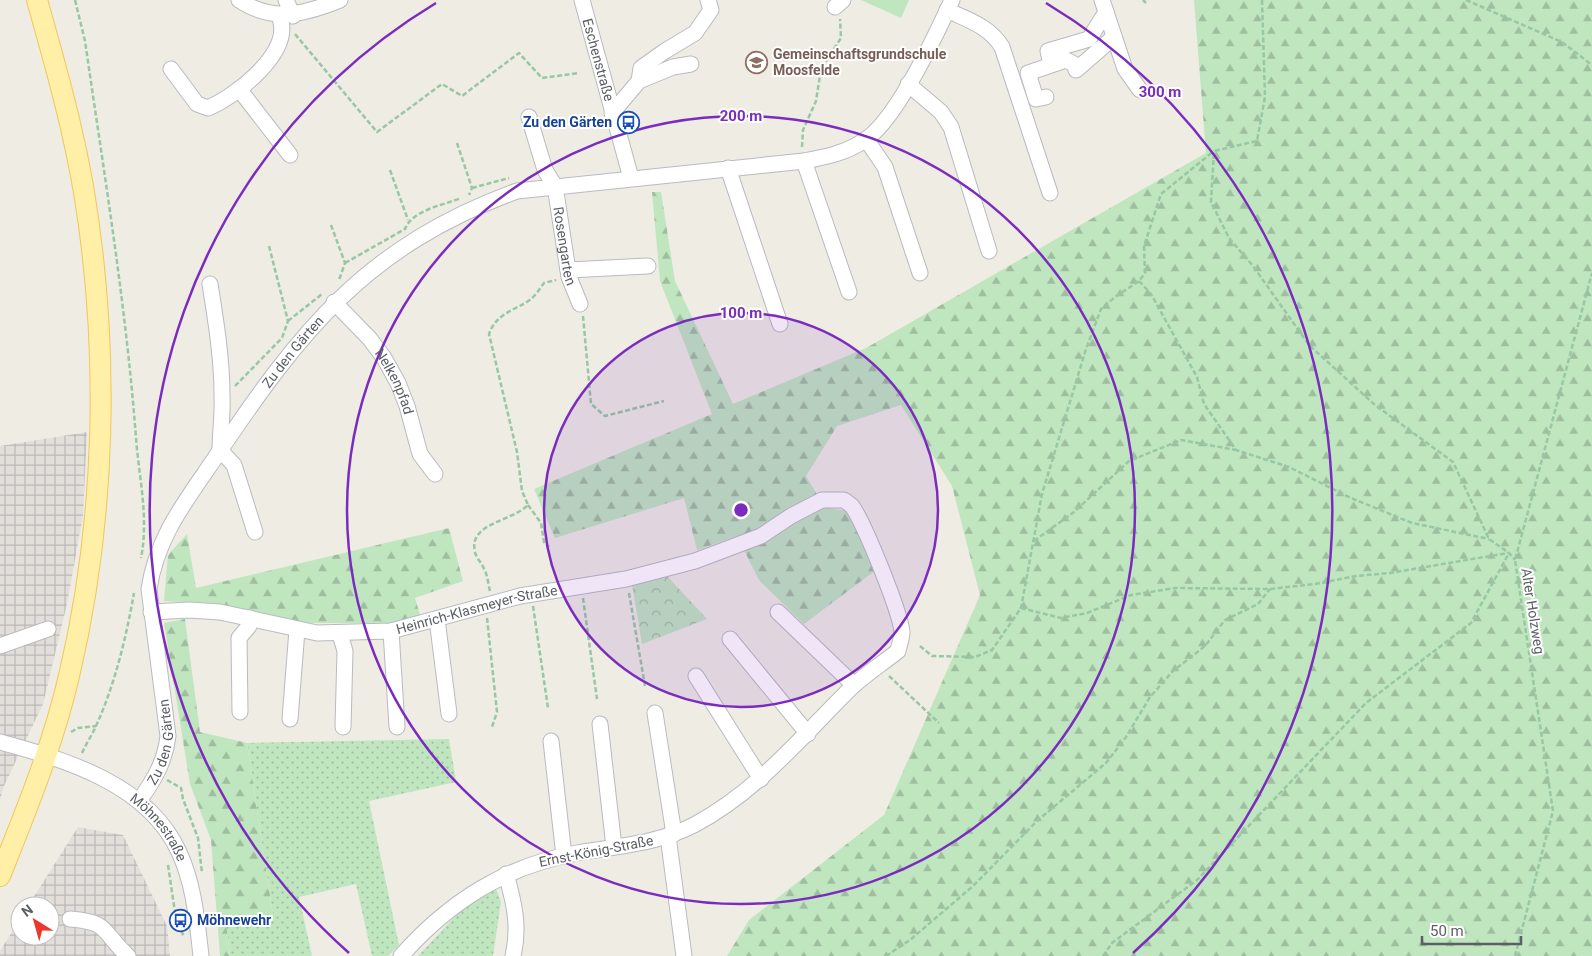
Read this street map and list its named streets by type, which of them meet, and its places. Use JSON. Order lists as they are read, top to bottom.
{
  "streets": {
    "street": [
      "Eschenstraße",
      "Rosengarten",
      "Zu den Gärten",
      "Nelkenpfad",
      "Heinrich-Klasmeyer-Straße",
      "Möhnestraße",
      "Ernst-König-Straße"
    ],
    "path": ["Alter Holzweg"]
  },
  "crossings": [
    ["Eschenstraße", "Zu den Gärten"],
    ["Rosengarten", "Zu den Gärten"],
    ["Zu den Gärten", "Nelkenpfad"],
    ["Zu den Gärten", "Heinrich-Klasmeyer-Straße"],
    ["Zu den Gärten", "Möhnestraße"],
    ["Heinrich-Klasmeyer-Straße", "Ernst-König-Straße"]
  ],
  "places": {
    "school or university": ["Gemeinschaftsgrundschule Moosfelde"],
    "bus stop": ["Zu den Gärten", "Möhnewehr"]
  },
  "scale_bar": "50 m",
  "north": "top left",
  "rings": ["300 m", "200 m", "100 m"]
}
